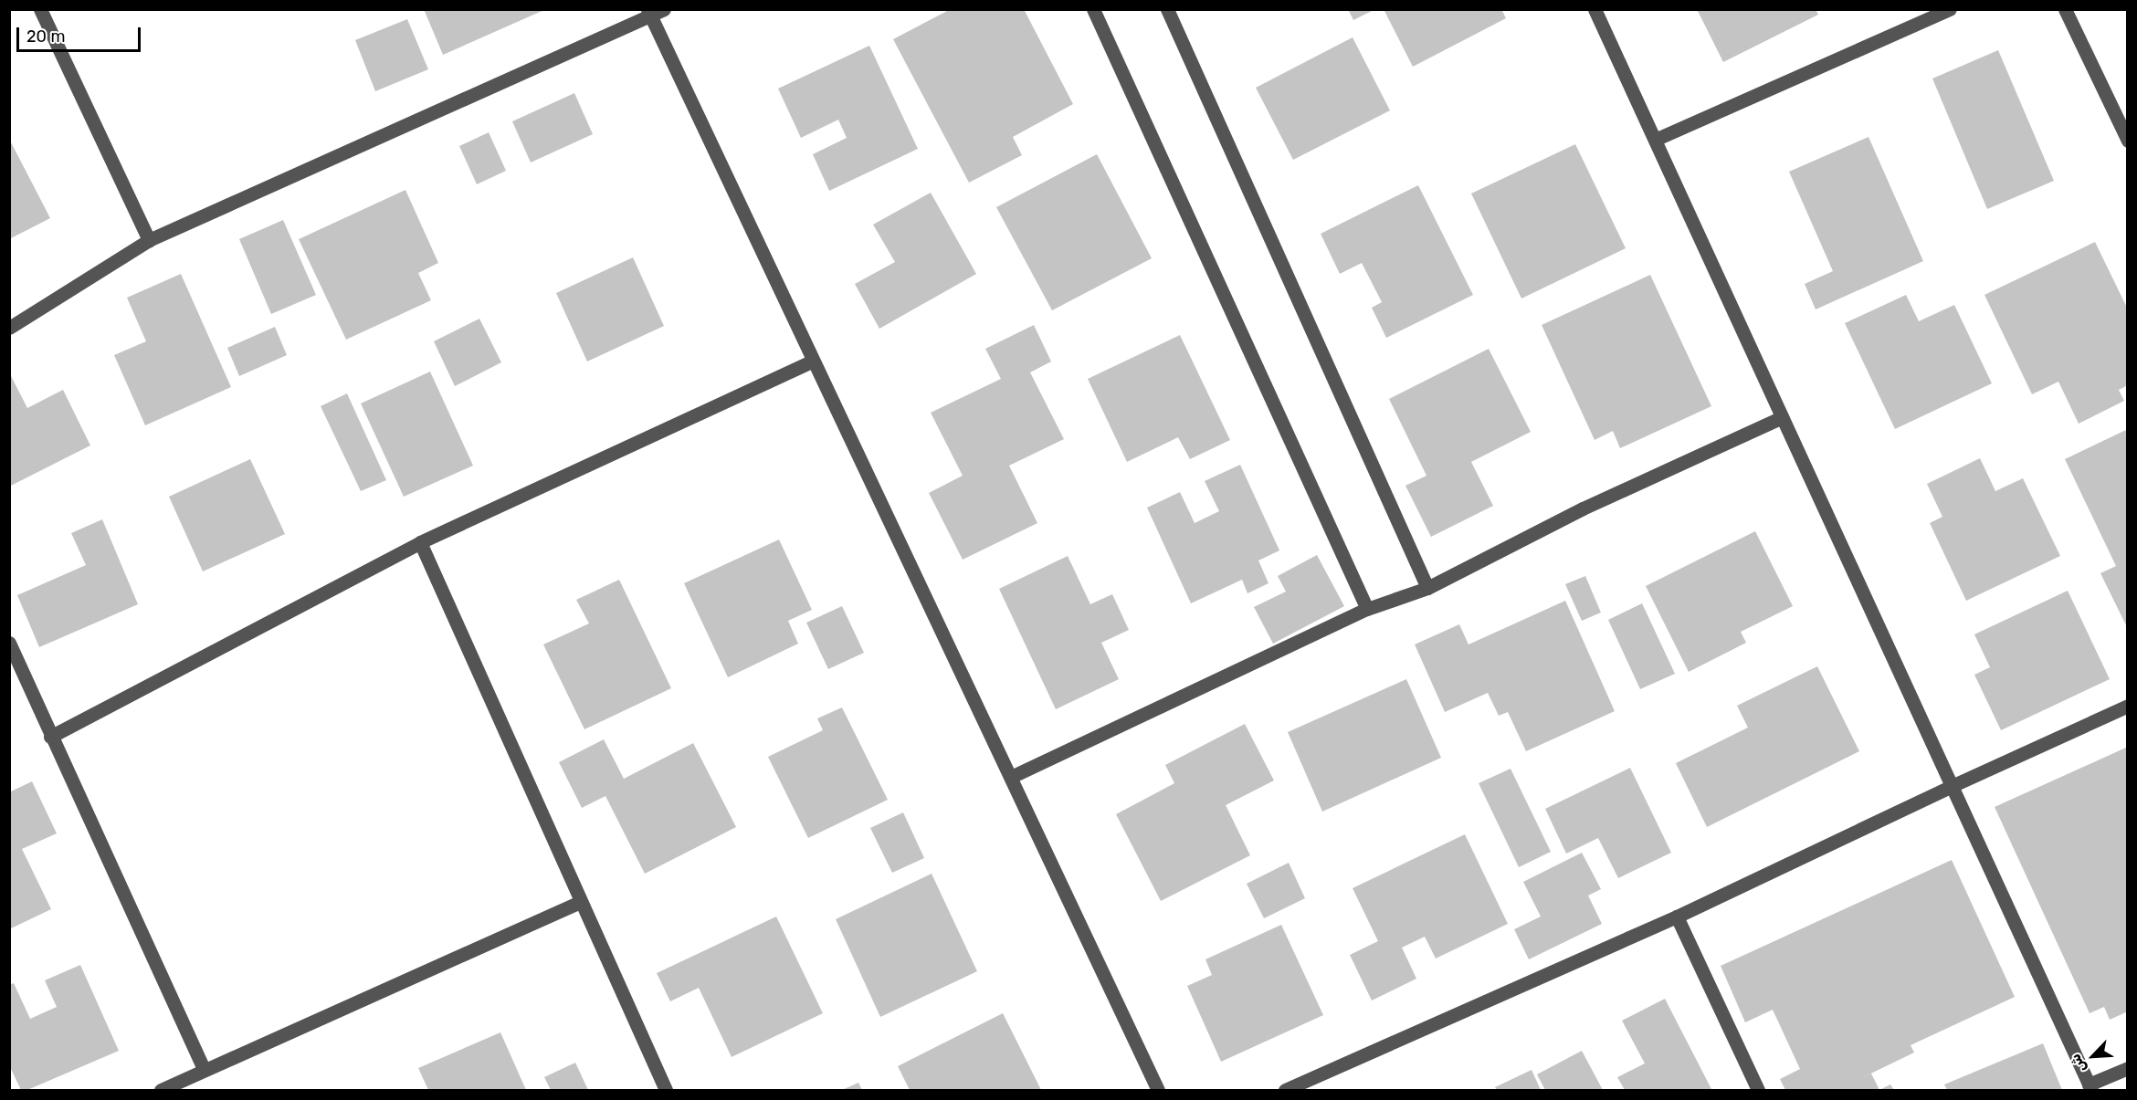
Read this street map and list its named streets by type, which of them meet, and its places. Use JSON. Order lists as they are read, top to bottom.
{
  "scale_bar": "20 m",
  "north": "bottom left"
}
